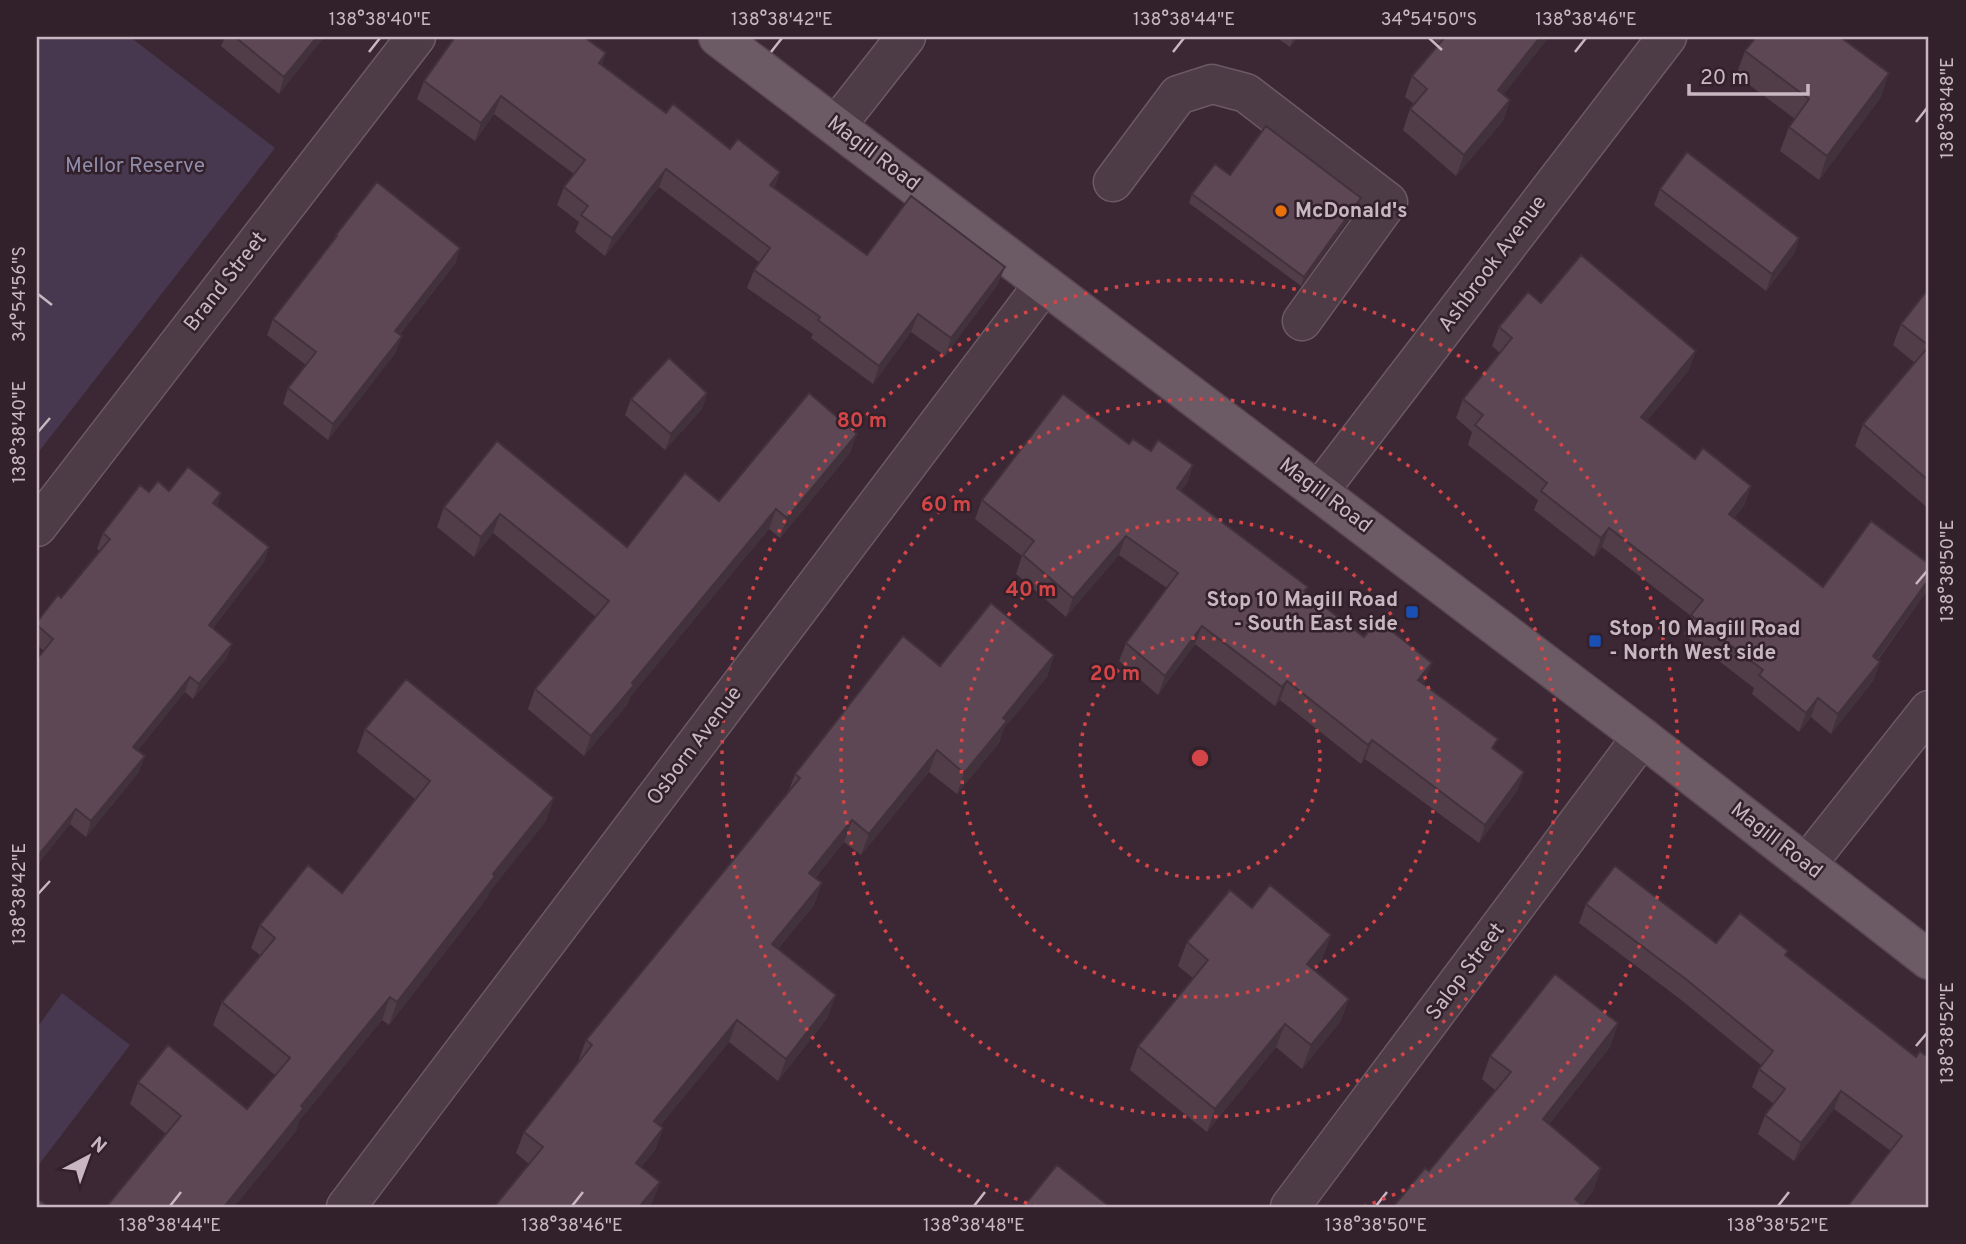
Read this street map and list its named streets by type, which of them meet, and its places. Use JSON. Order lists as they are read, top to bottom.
{
  "streets": {
    "main road": ["Magill Road"],
    "street": [
      "Ashbrook Avenue",
      "Brand Street",
      "Osborn Avenue",
      "Salop Street"
    ]
  },
  "crossings": [
    ["Magill Road", "Ashbrook Avenue"],
    ["Magill Road", "Osborn Avenue"],
    ["Magill Road", "Salop Street"]
  ],
  "parks": ["Mellor Reserve"],
  "places": {
    "other": ["McDonald's"],
    "transit": ["Stop 10 Magill Road - South East side", "Stop 10 Magill Road - North West side"]
  },
  "scale_bar": "20 m",
  "north": "top right",
  "coordinates": [
    "138°38'40\"E",
    "138°38'42\"E",
    "138°38'44\"E",
    "34°54'50\"S",
    "138°38'46\"E",
    "138°38'48\"E",
    "34°54'56\"S",
    "138°38'50\"E",
    "138°38'52\"E"
  ],
  "rings": [
    "80 m",
    "60 m",
    "40 m",
    "20 m"
  ]
}
